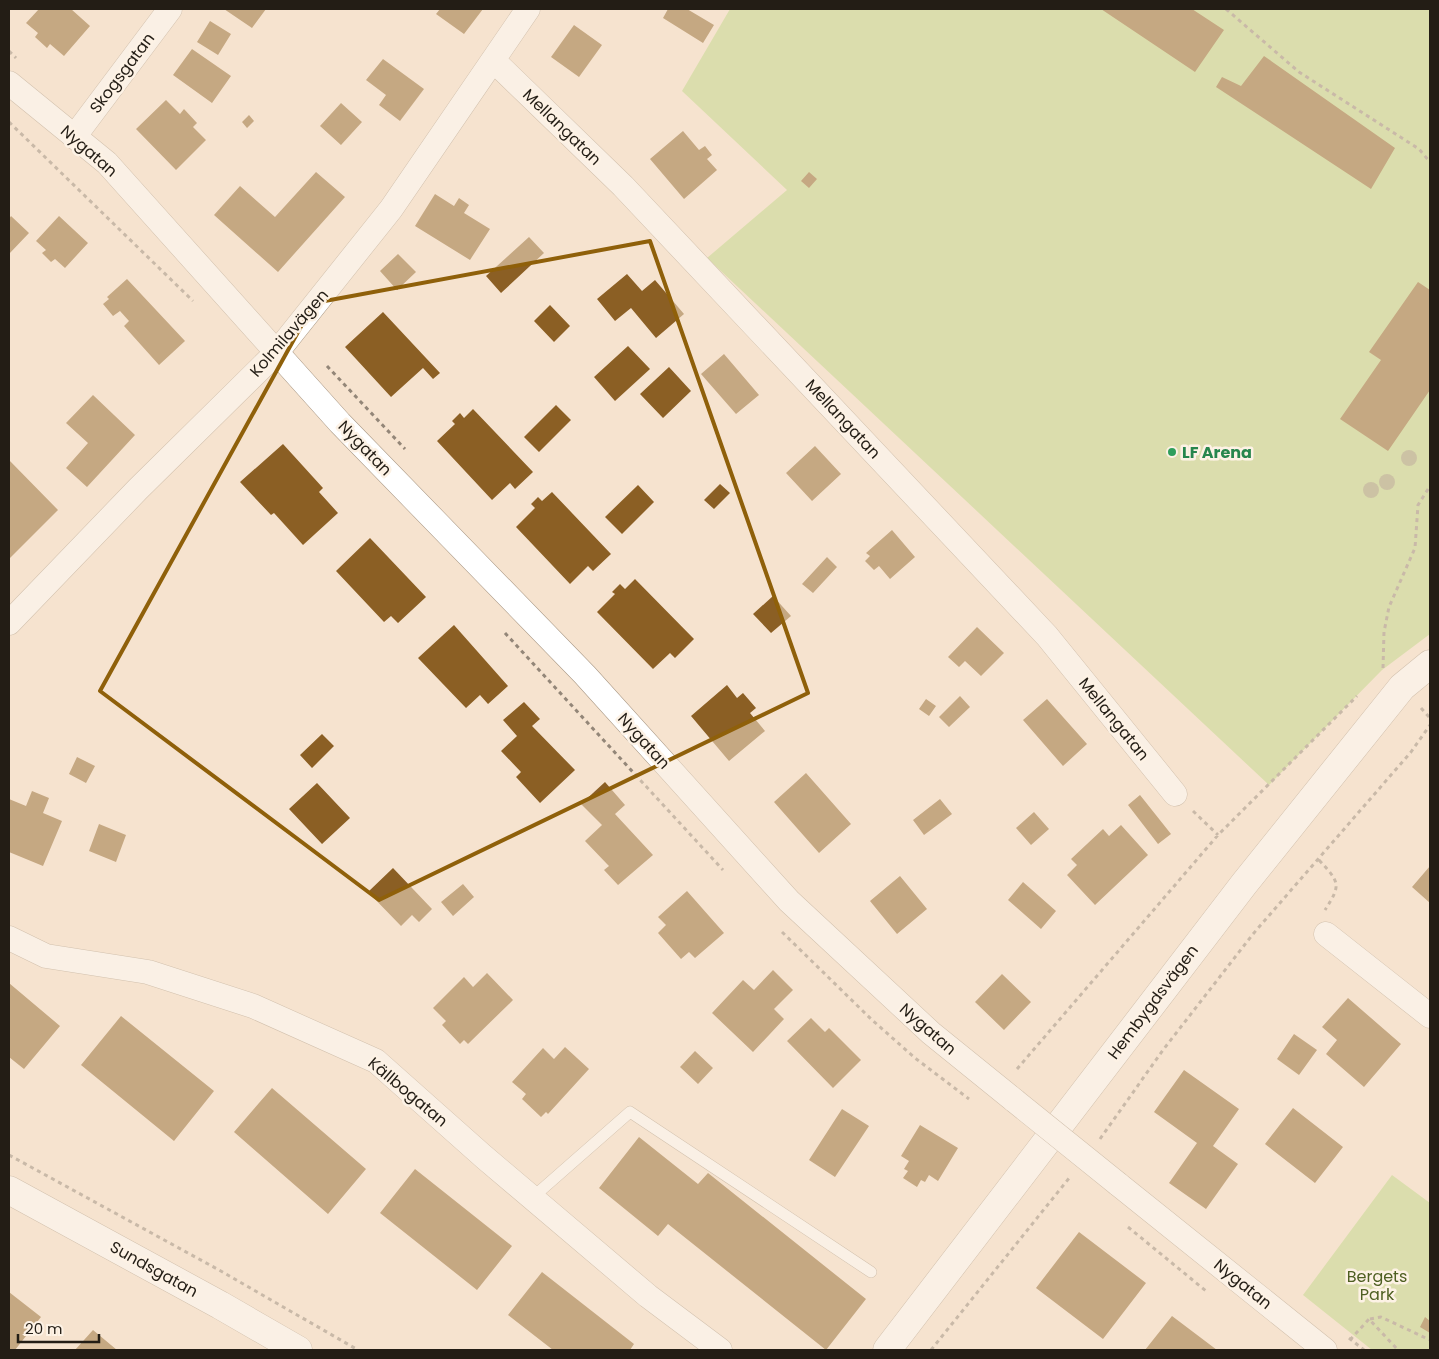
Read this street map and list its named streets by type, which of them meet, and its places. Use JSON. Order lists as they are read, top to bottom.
{
  "streets": {
    "main road": ["Hembygdsvägen", "Sundsgatan"],
    "street": [
      "Skogsgatan",
      "Mellangatan",
      "Nygatan",
      "Kolmilavägen",
      "Källbogatan"
    ]
  },
  "crossings": [
    ["Skogsgatan", "Nygatan"],
    ["Mellangatan", "Kolmilavägen"],
    ["Nygatan", "Kolmilavägen"]
  ],
  "parks": ["Bergets Park"],
  "places": ["LF Arena"],
  "scale_bar": "20 m"
}
